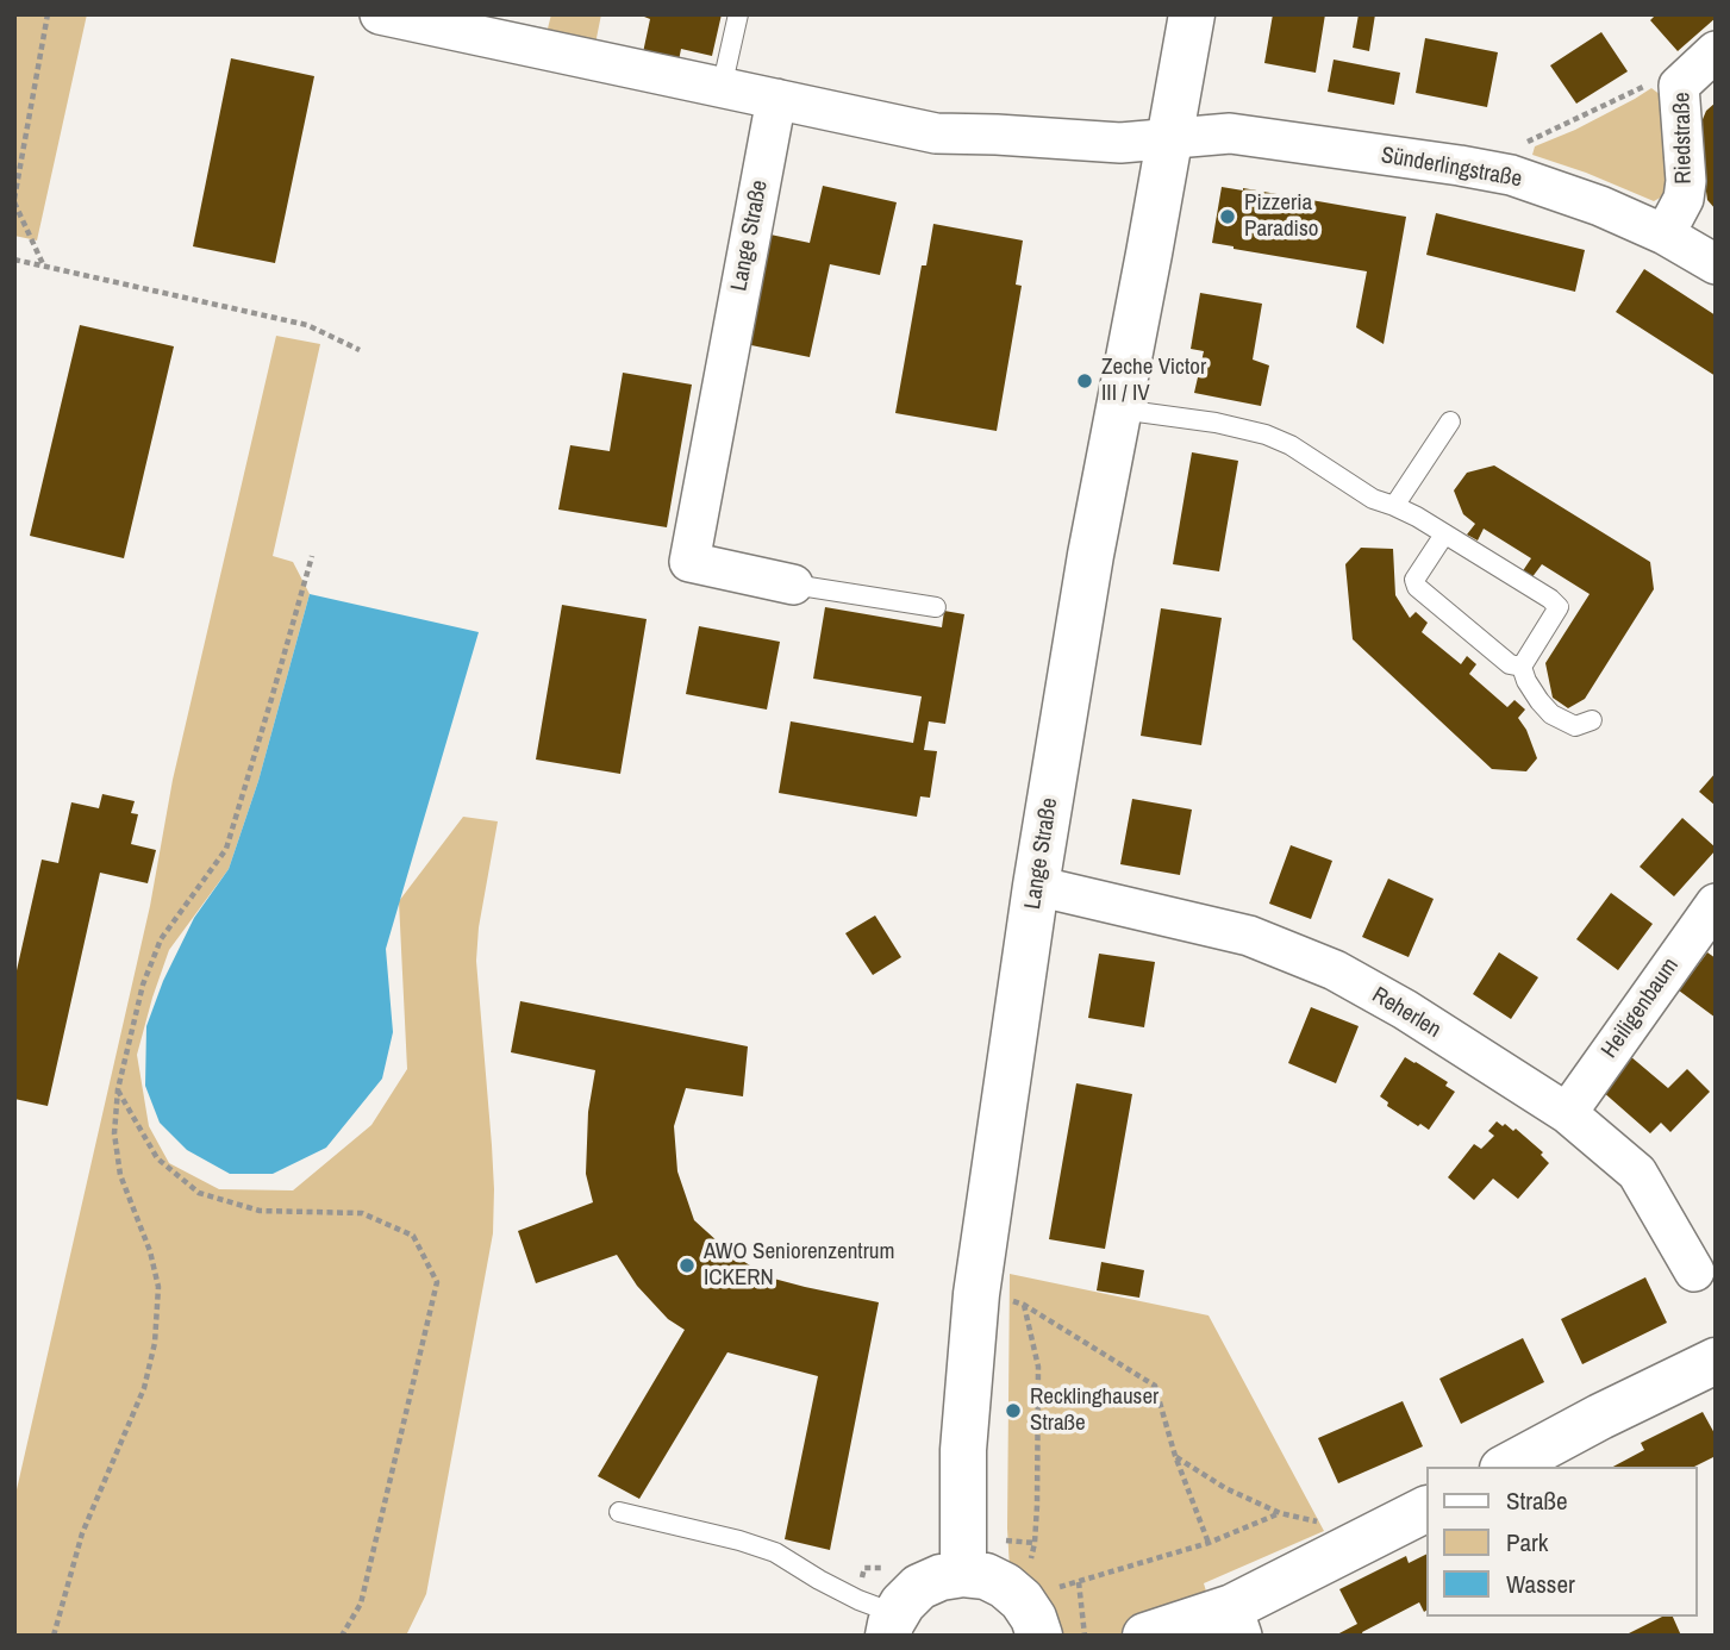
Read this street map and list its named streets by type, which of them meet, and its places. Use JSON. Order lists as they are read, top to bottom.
{
  "streets": {
    "main road": ["Lange Straße"],
    "street": [
      "Riedstraße",
      "Sünderlingstraße",
      "Heiligenbaum",
      "Reherlen"
    ]
  },
  "crossings": [
    ["Riedstraße", "Sünderlingstraße"],
    ["Sünderlingstraße", "Lange Straße"],
    ["Lange Straße", "Reherlen"],
    ["Heiligenbaum", "Reherlen"]
  ],
  "places": [
    "Pizzeria Paradiso",
    "Zeche Victor III / IV",
    "AWO Seniorenzentrum ICKERN",
    "Recklinghauser Straße"
  ],
  "legend": ["Straße", "Park", "Wasser"]
}
